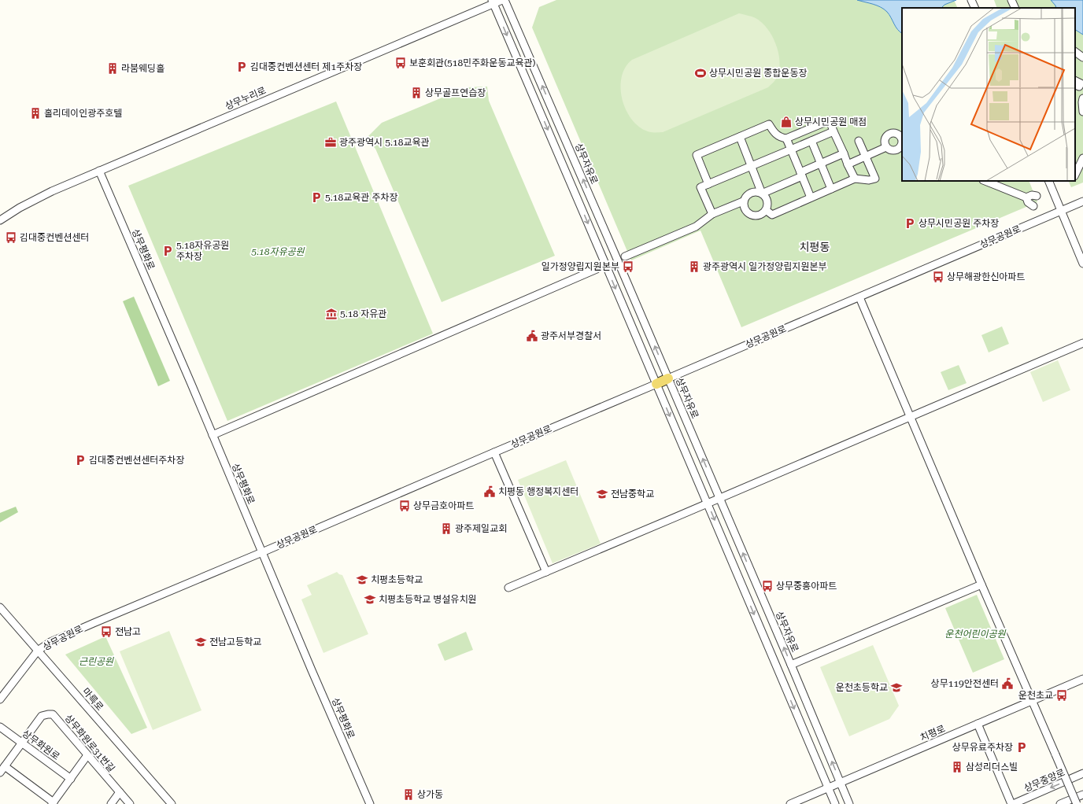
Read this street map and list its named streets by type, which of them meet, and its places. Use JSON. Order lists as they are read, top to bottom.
{
  "streets": {
    "main road": ["상무공원로"],
    "street": [
      "상무누리로",
      "상무자유로",
      "상무평화로",
      "마륵로",
      "치평로",
      "상무화원로31번길",
      "상무화원로",
      "상무중앙로"
    ]
  },
  "crossings": [
    ["상무누리로", "상무자유로"],
    ["상무누리로", "상무평화로"],
    ["상무자유로", "상무공원로"],
    ["상무자유로", "치평로"],
    ["상무공원로", "상무평화로"],
    ["상무공원로", "마륵로"],
    ["상무화원로31번길", "상무화원로"]
  ],
  "districts": ["치평동"],
  "parks": ["5.18자유공원", "운천어린이공원", "근린공원"],
  "places": {
    "bus stop": [
      "보훈회관(518민주화운동교육관)",
      "김대중컨벤션센터",
      "일가정양립지원본부",
      "상무해광한신아파트",
      "상무금호아파트",
      "상무중흥아파트",
      "전남고",
      "운천초교"
    ],
    "parking": [
      "김대중컨벤션센터 제1주차장",
      "5.18교육관 주차장",
      "상무시민공원 주차장",
      "5.18자유공원 주차장",
      "김대중컨벤션센터주차장",
      "상무유료주차장"
    ],
    "building": [
      "라붐웨딩홀",
      "상무골프연습장",
      "홀리데이인광주호텔",
      "광주광역시 일가정양립지원본부",
      "광주제일교회",
      "삼성리더스빌",
      "상가동"
    ],
    "sports": ["상무시민공원 종합운동장"],
    "shop": ["상무시민공원 매점"],
    "office": ["광주광역시 5.18교육관"],
    "museum": ["5.18 자유관"],
    "public building": ["광주서부경찰서", "치평동 행정복지센터", "상무119안전센터"],
    "school or university": [
      "전남중학교",
      "치평초등학교",
      "치평초등학교 병설유치원",
      "전남고등학교",
      "운천초등학교"
    ]
  }
}
